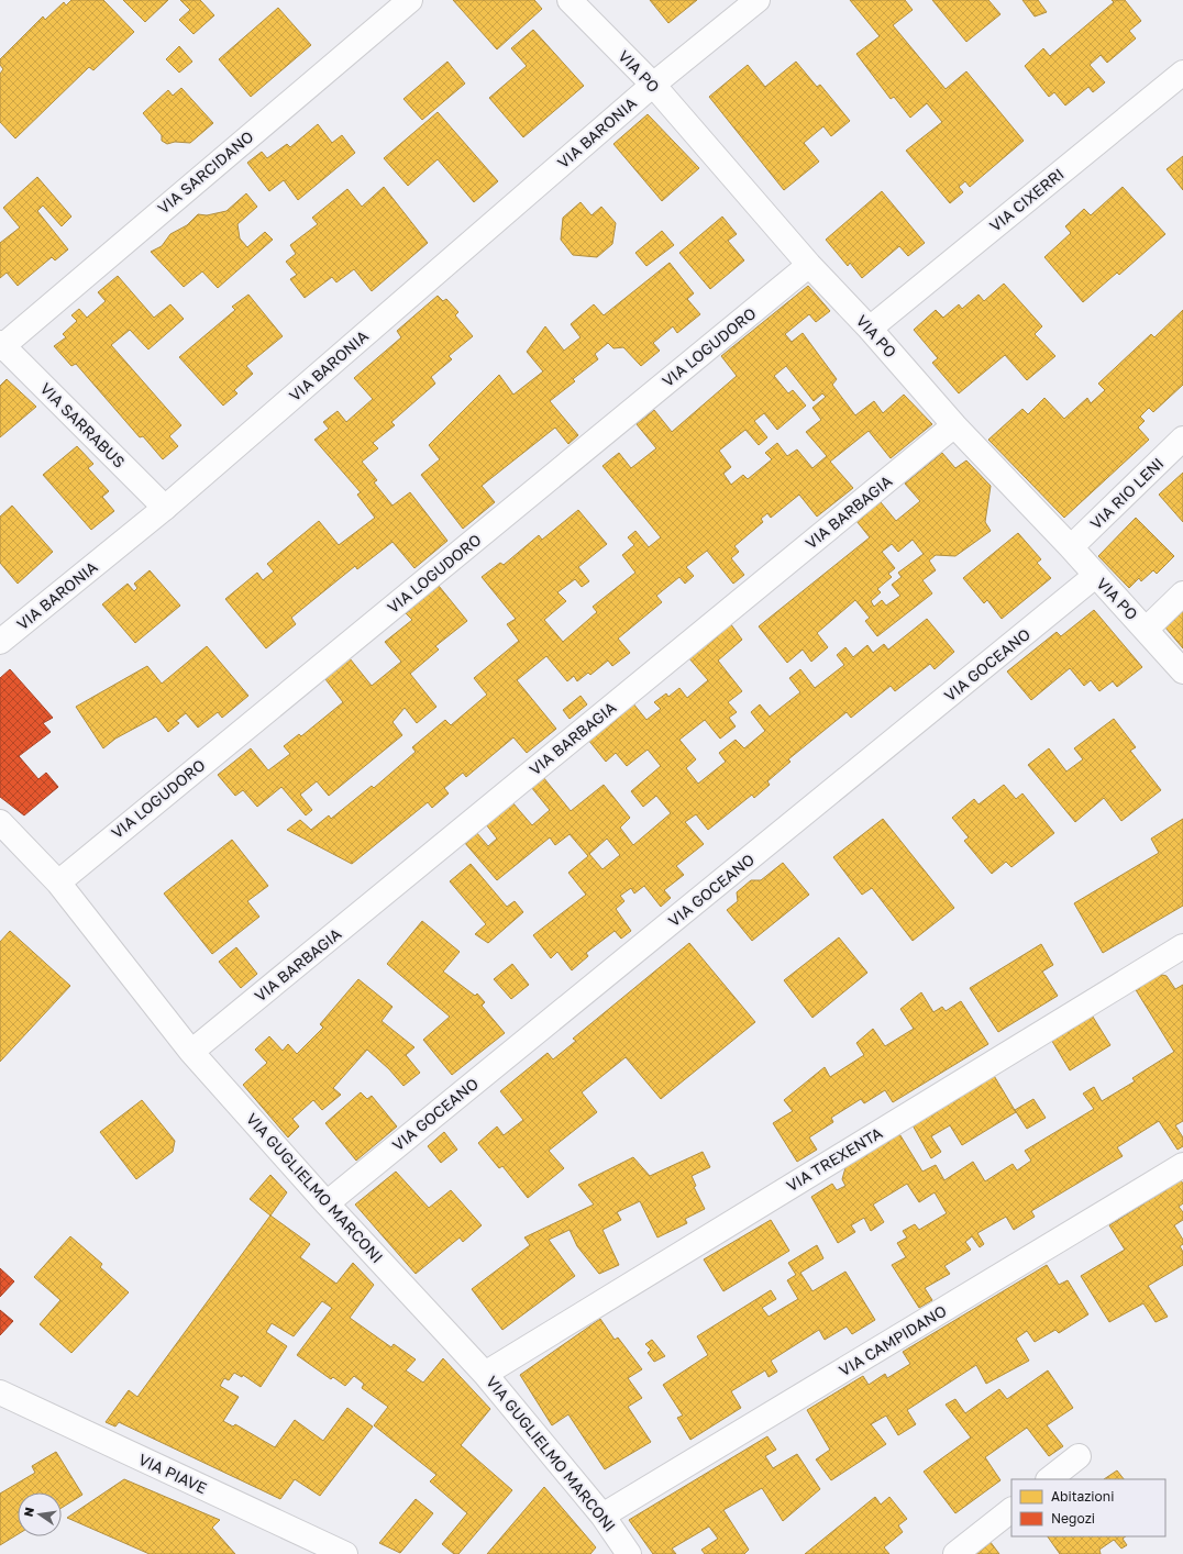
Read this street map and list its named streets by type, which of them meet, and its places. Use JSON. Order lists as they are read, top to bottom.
{
  "streets": {
    "street": [
      "VIA PO",
      "VIA BARONIA",
      "VIA SARCIDANO",
      "VIA CIXERRI",
      "VIA LOGUDORO",
      "VIA SARRABUS",
      "VIA RIO LENI",
      "VIA BARBAGIA",
      "VIA GOCEANO",
      "VIA TREXENTA",
      "VIA GUGLIELMO MARCONI",
      "VIA CAMPIDANO",
      "VIA PIAVE"
    ]
  },
  "crossings": [
    ["VIA PO", "VIA BARONIA"],
    ["VIA PO", "VIA CIXERRI"],
    ["VIA PO", "VIA LOGUDORO"],
    ["VIA PO", "VIA RIO LENI"],
    ["VIA PO", "VIA BARBAGIA"],
    ["VIA PO", "VIA GOCEANO"],
    ["VIA BARONIA", "VIA SARRABUS"],
    ["VIA SARCIDANO", "VIA SARRABUS"],
    ["VIA LOGUDORO", "VIA GUGLIELMO MARCONI"],
    ["VIA BARBAGIA", "VIA GUGLIELMO MARCONI"],
    ["VIA GOCEANO", "VIA GUGLIELMO MARCONI"],
    ["VIA TREXENTA", "VIA GUGLIELMO MARCONI"],
    ["VIA GUGLIELMO MARCONI", "VIA CAMPIDANO"]
  ],
  "legend": ["Abitazioni", "Negozi"],
  "north": "left"
}
